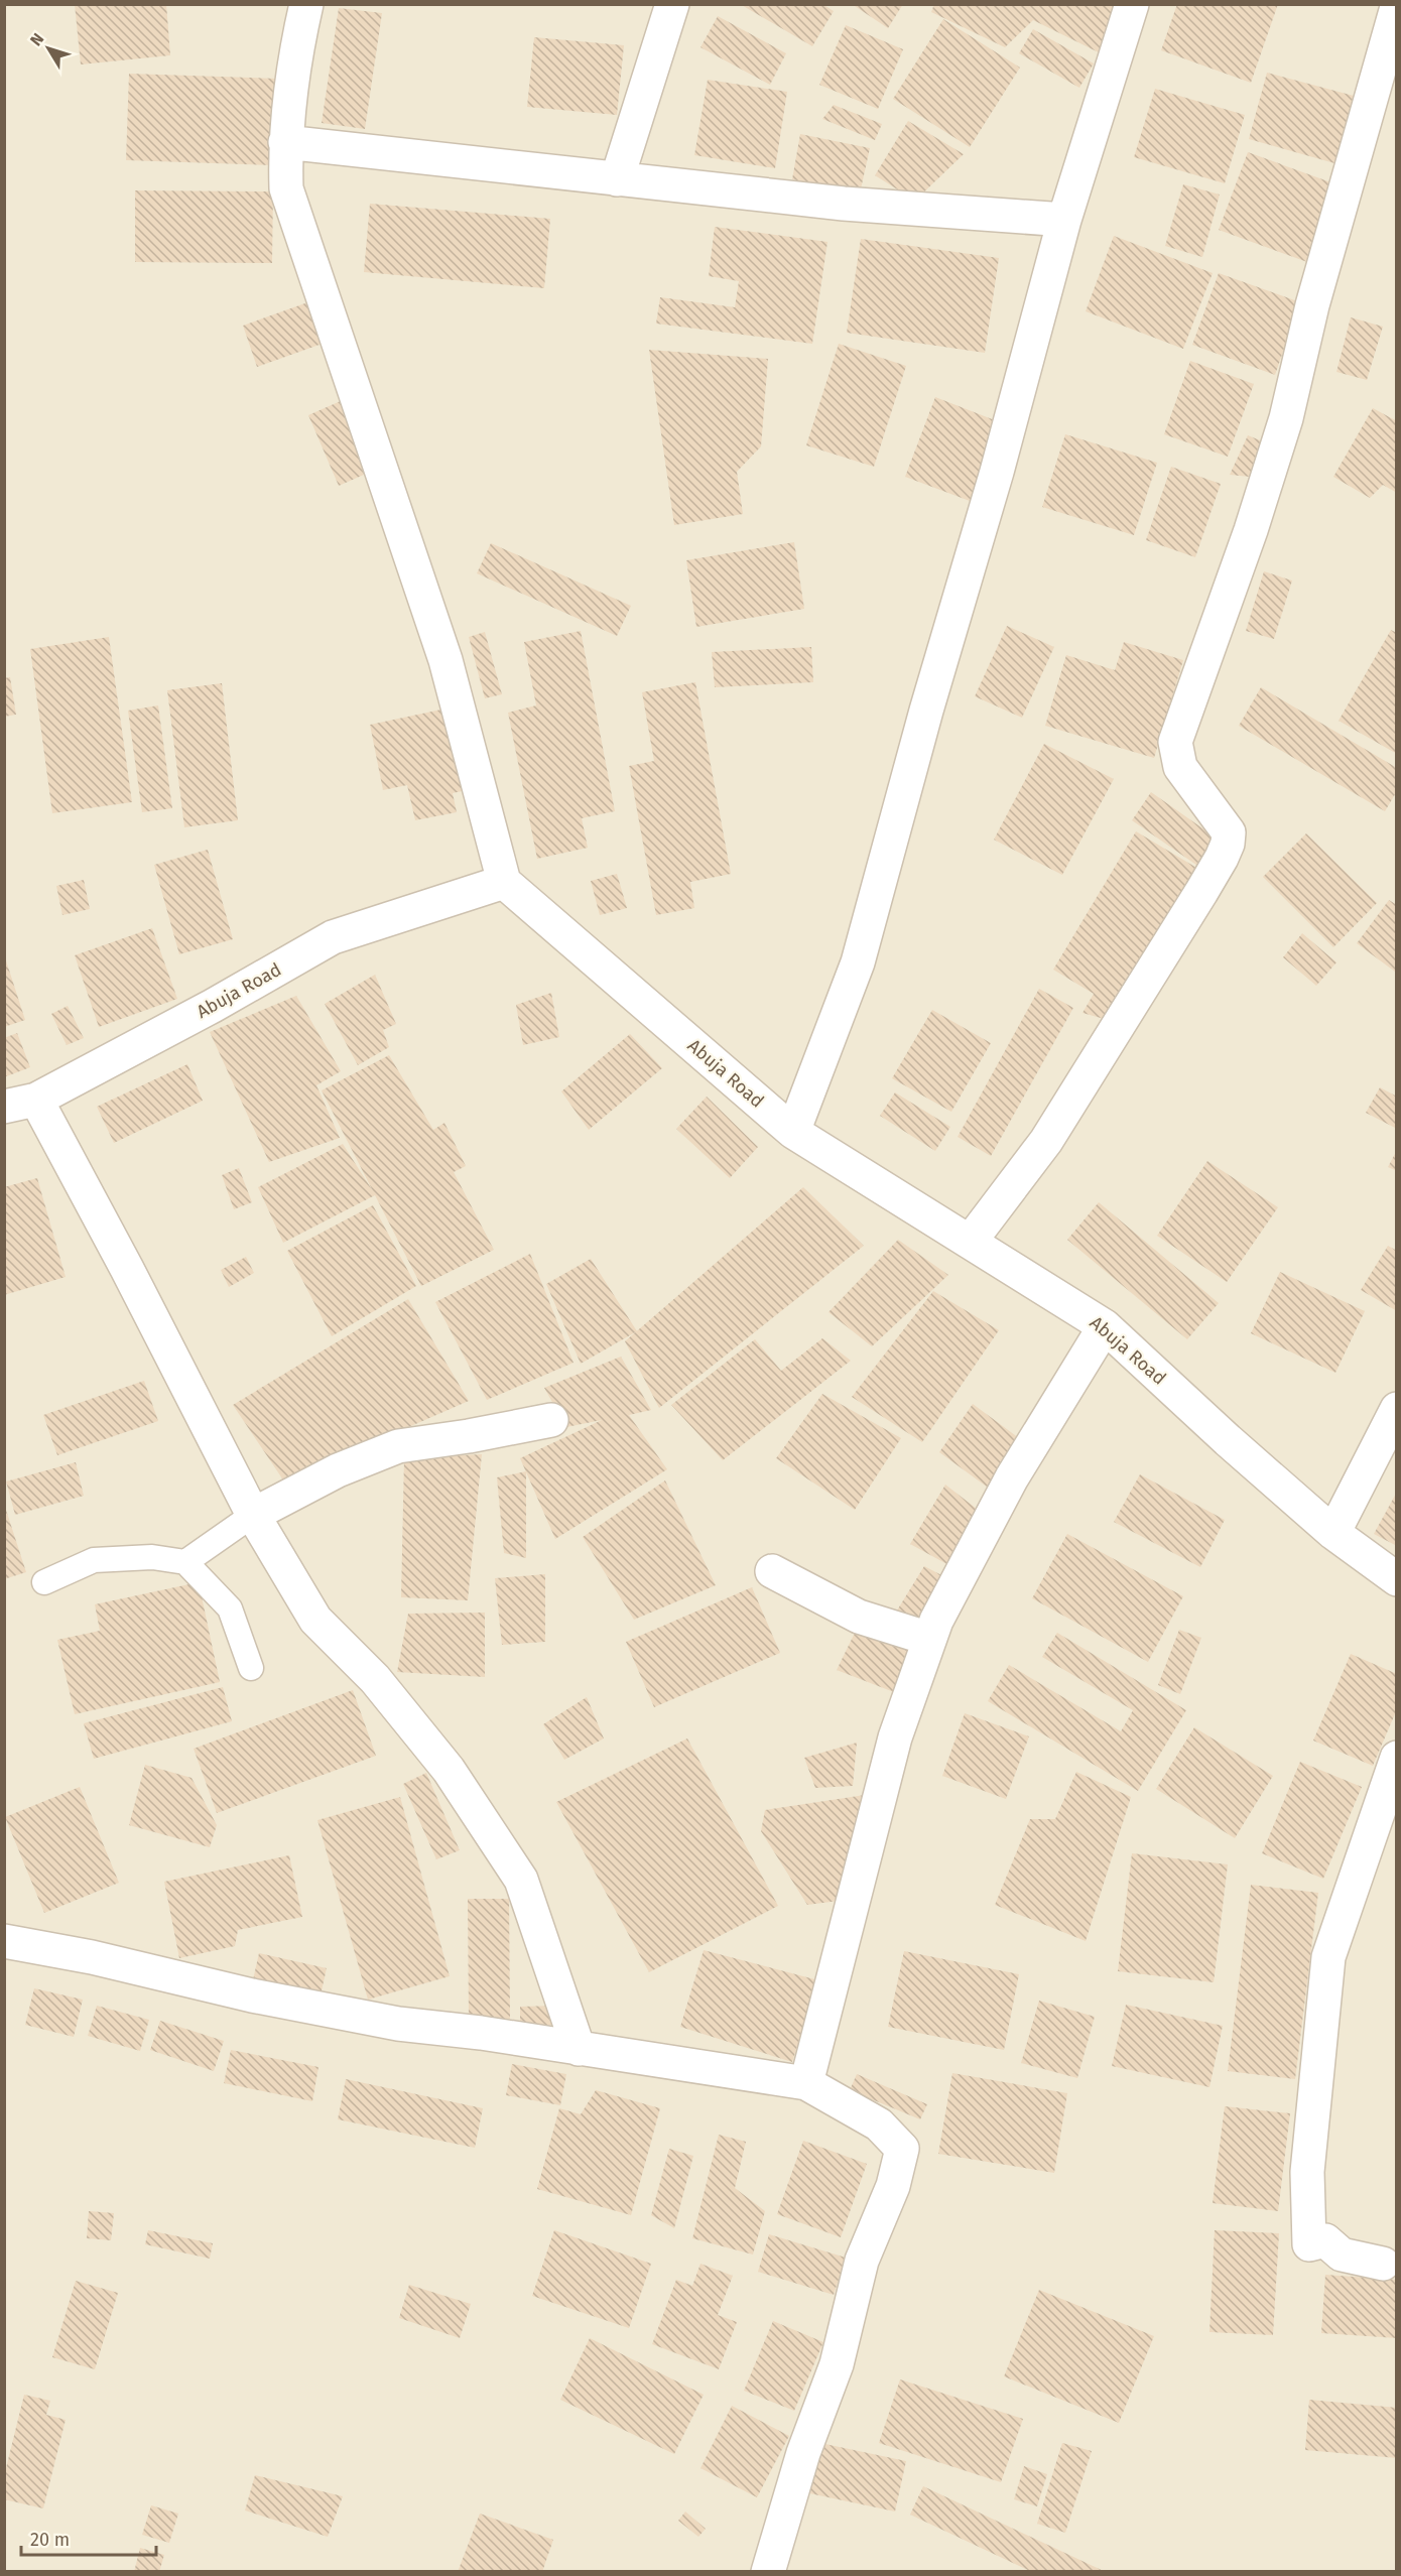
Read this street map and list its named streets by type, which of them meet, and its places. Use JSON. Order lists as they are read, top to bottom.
{
  "streets": {
    "street": ["Abuja Road"]
  },
  "scale_bar": "20 m",
  "north": "top left"
}
